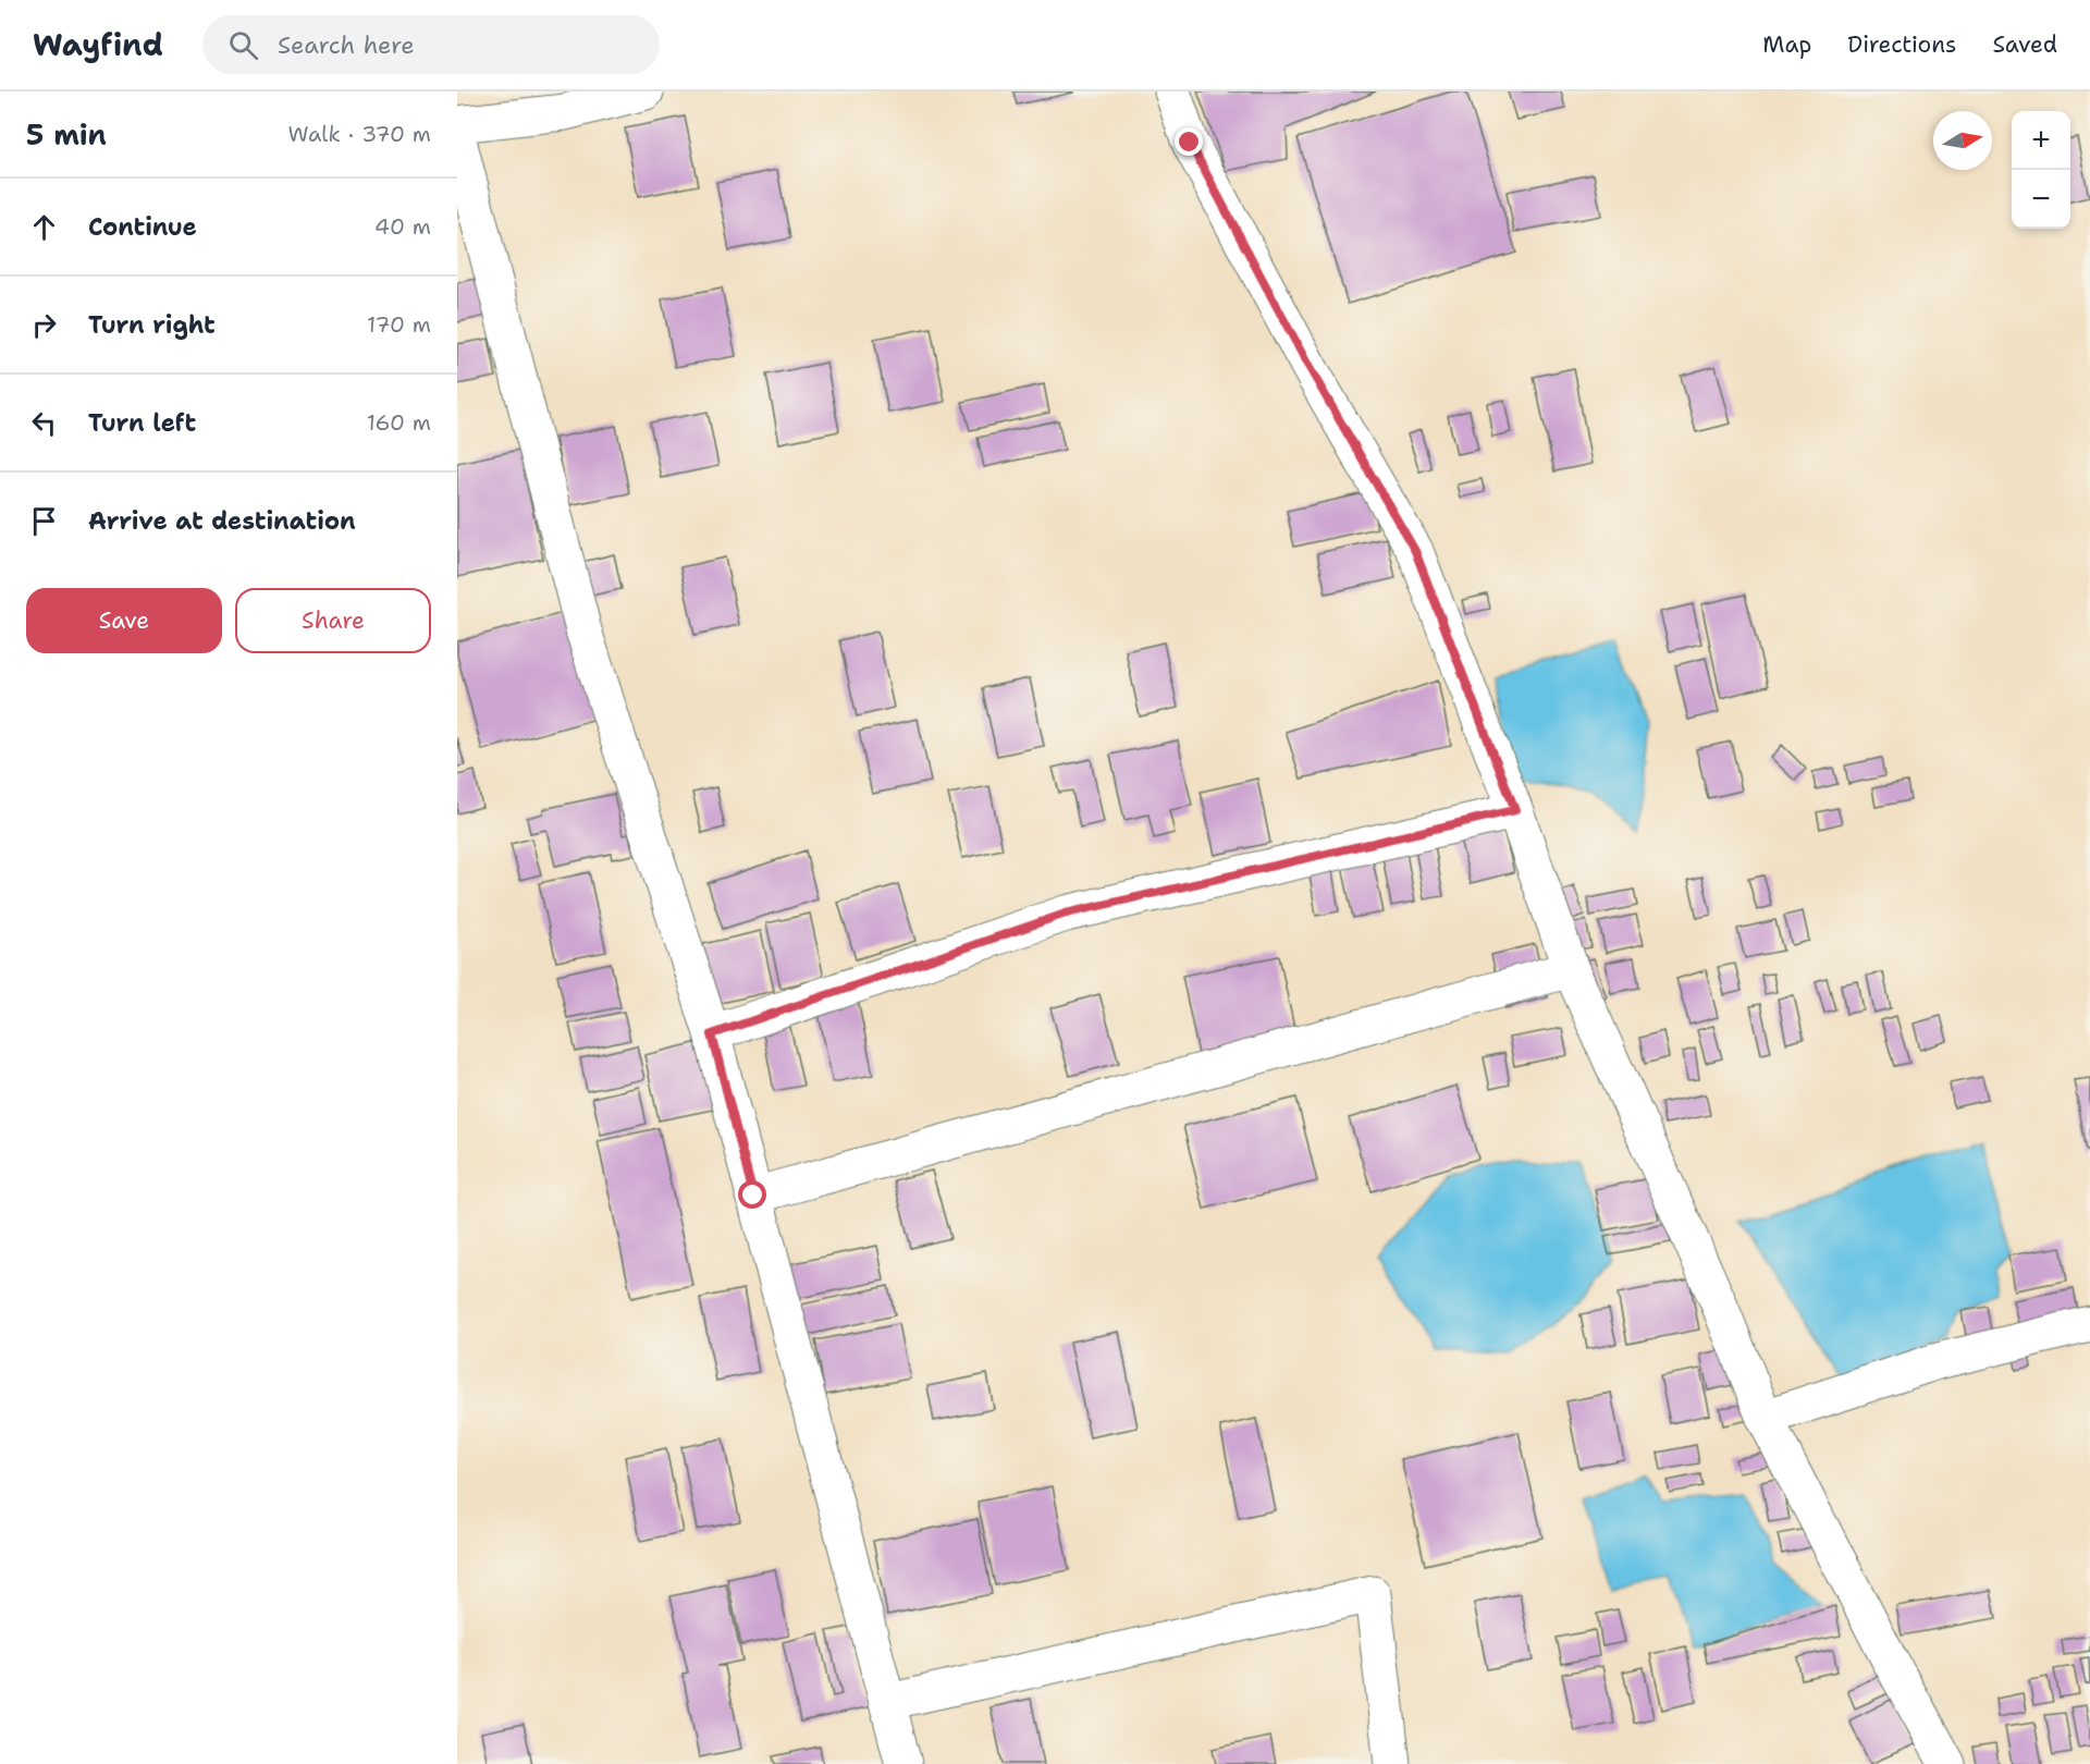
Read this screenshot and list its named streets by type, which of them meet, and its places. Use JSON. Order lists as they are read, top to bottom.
{
  "north": "right",
  "page": {
    "header": "Wayfind",
    "search": "Search here",
    "nav": ["Map", "Directions", "Saved"],
    "heading": ["5 min", "Walk · 370 m"],
    "map_buttons": ["+", "−"],
    "list": [
      ["Continue", "40 m"],
      ["Turn right", "170 m"],
      ["Turn left", "160 m"],
      "Arrive at destination"
    ],
    "buttons": ["Save", "Share"]
  }
}
